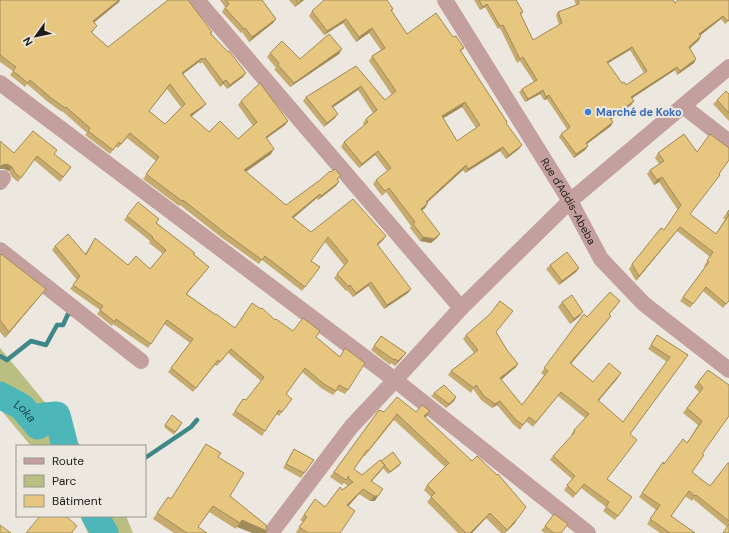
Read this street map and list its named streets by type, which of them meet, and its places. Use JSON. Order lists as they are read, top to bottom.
{
  "streets": {
    "street": ["Rue d'Addis-Abeba"]
  },
  "water": ["Loka"],
  "places": ["Marché de Koko"],
  "legend": ["Route", "Parc", "Bâtiment"],
  "north": "bottom left"
}
